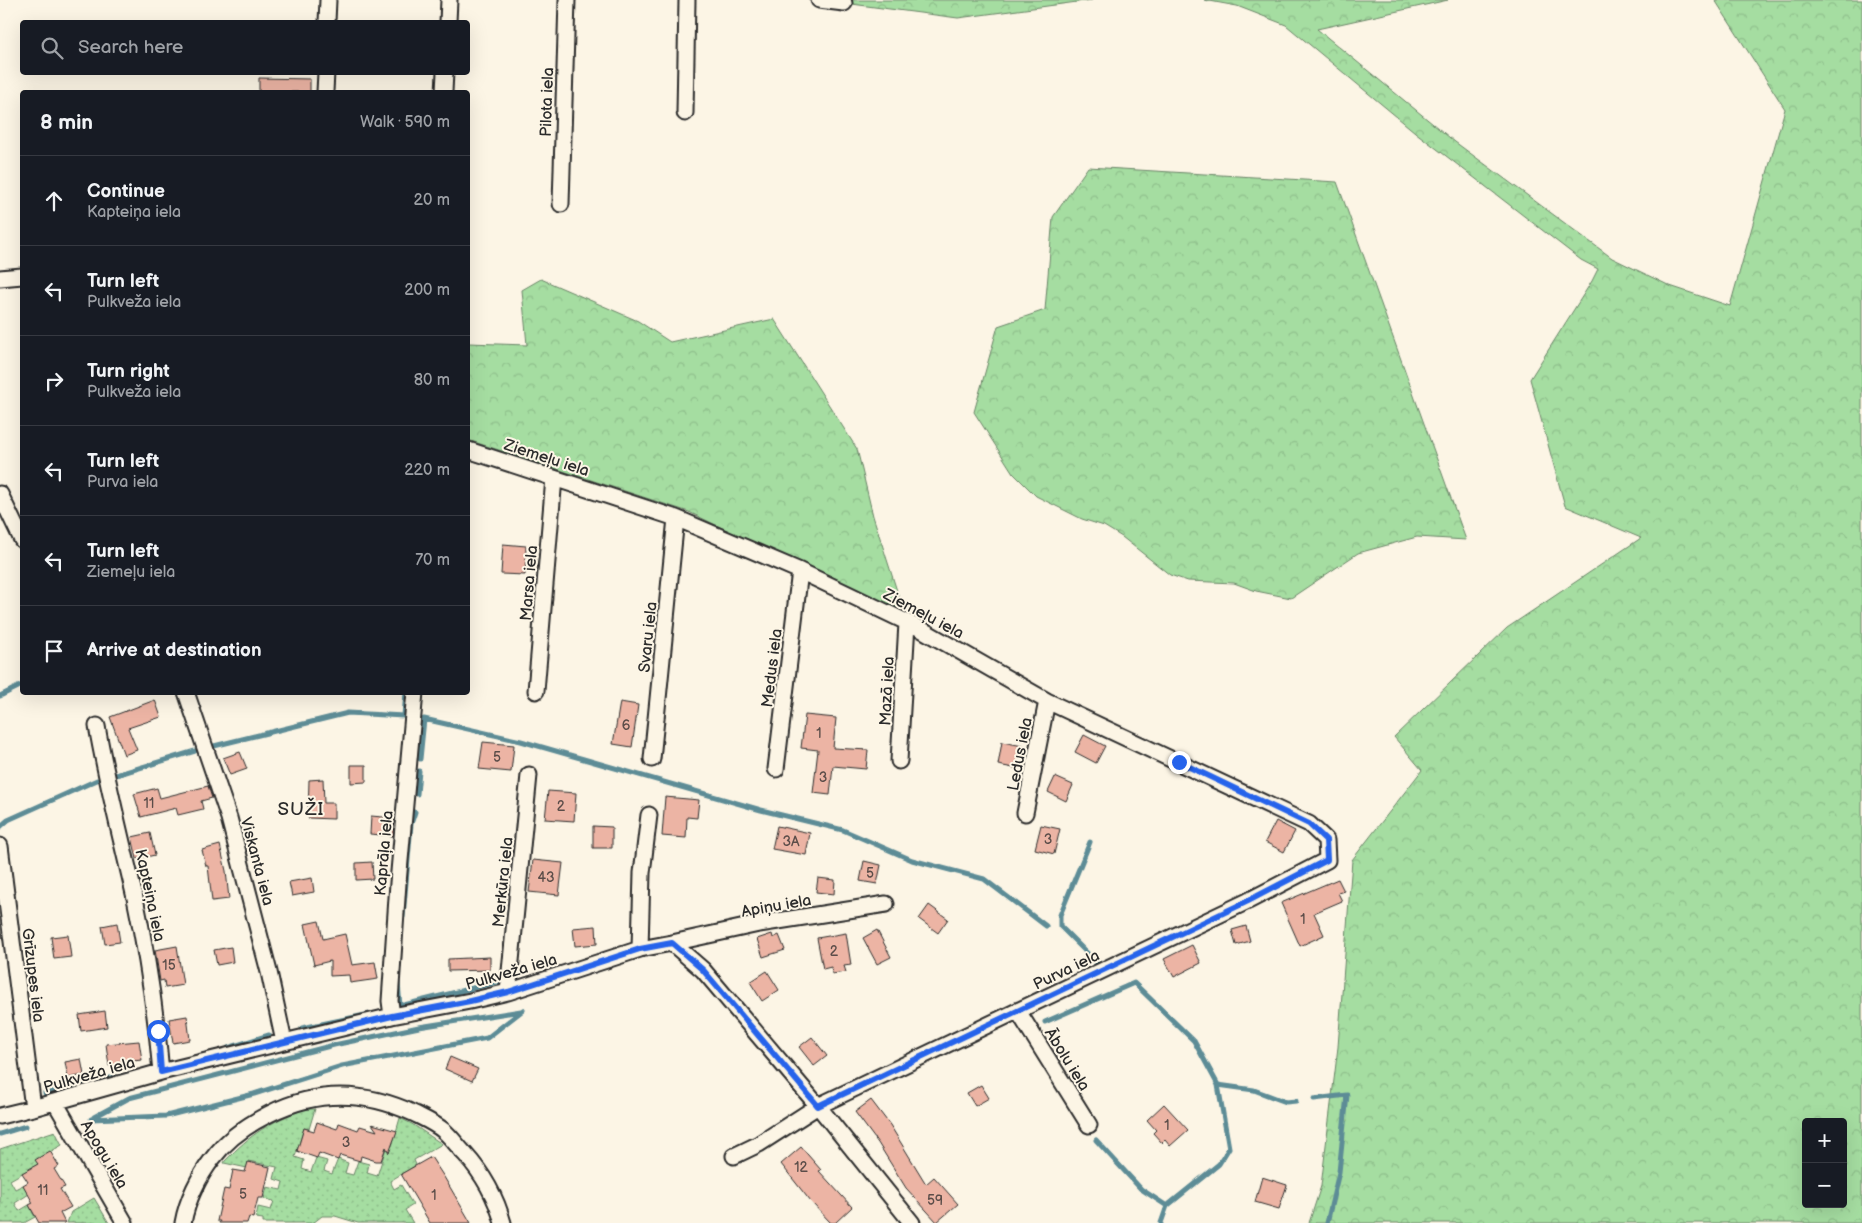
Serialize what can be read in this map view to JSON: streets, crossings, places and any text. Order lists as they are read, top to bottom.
{
  "streets": {
    "street": [
      "Pilota iela",
      "Ziemeļu iela",
      "Marsa iela",
      "Svaru iela",
      "Medus iela",
      "Mazā iela",
      "Ledus iela",
      "Kaprāļa iela",
      "Viskanta iela",
      "Merkūra iela",
      "Kapteiņa iela",
      "Apiņu iela",
      "Purva iela",
      "Pulkveža iela",
      "Grīzupes iela",
      "Ābolu iela",
      "Apogu iela"
    ]
  },
  "crossings": [
    ["Ziemeļu iela", "Marsa iela"],
    ["Ziemeļu iela", "Svaru iela"],
    ["Ziemeļu iela", "Medus iela"],
    ["Ziemeļu iela", "Mazā iela"],
    ["Ziemeļu iela", "Ledus iela"],
    ["Ziemeļu iela", "Purva iela"],
    ["Kaprāļa iela", "Pulkveža iela"],
    ["Viskanta iela", "Pulkveža iela"],
    ["Merkūra iela", "Pulkveža iela"],
    ["Kapteiņa iela", "Pulkveža iela"],
    ["Apiņu iela", "Pulkveža iela"],
    ["Purva iela", "Ābolu iela"],
    ["Pulkveža iela", "Grīzupes iela"],
    ["Pulkveža iela", "Apogu iela"]
  ],
  "districts": ["SUŽI"],
  "house_numbers": [
    "6",
    "1",
    "5",
    "3",
    "11",
    "2",
    "3",
    "3A",
    "5",
    "43",
    "1",
    "2",
    "15",
    "1",
    "3",
    "12",
    "11",
    "5",
    "1",
    "59"
  ],
  "page": {
    "search": "Search here",
    "heading": ["8 min", "Walk · 590 m"],
    "list": [
      ["Continue", "Kapteiņa iela", "20 m"],
      ["Turn left", "Pulkveža iela", "200 m"],
      ["Turn right", "Pulkveža iela", "80 m"],
      ["Turn left", "Purva iela", "220 m"],
      ["Turn left", "Ziemeļu iela", "70 m"],
      "Arrive at destination"
    ],
    "map_buttons": ["+", "−"]
  }
}
